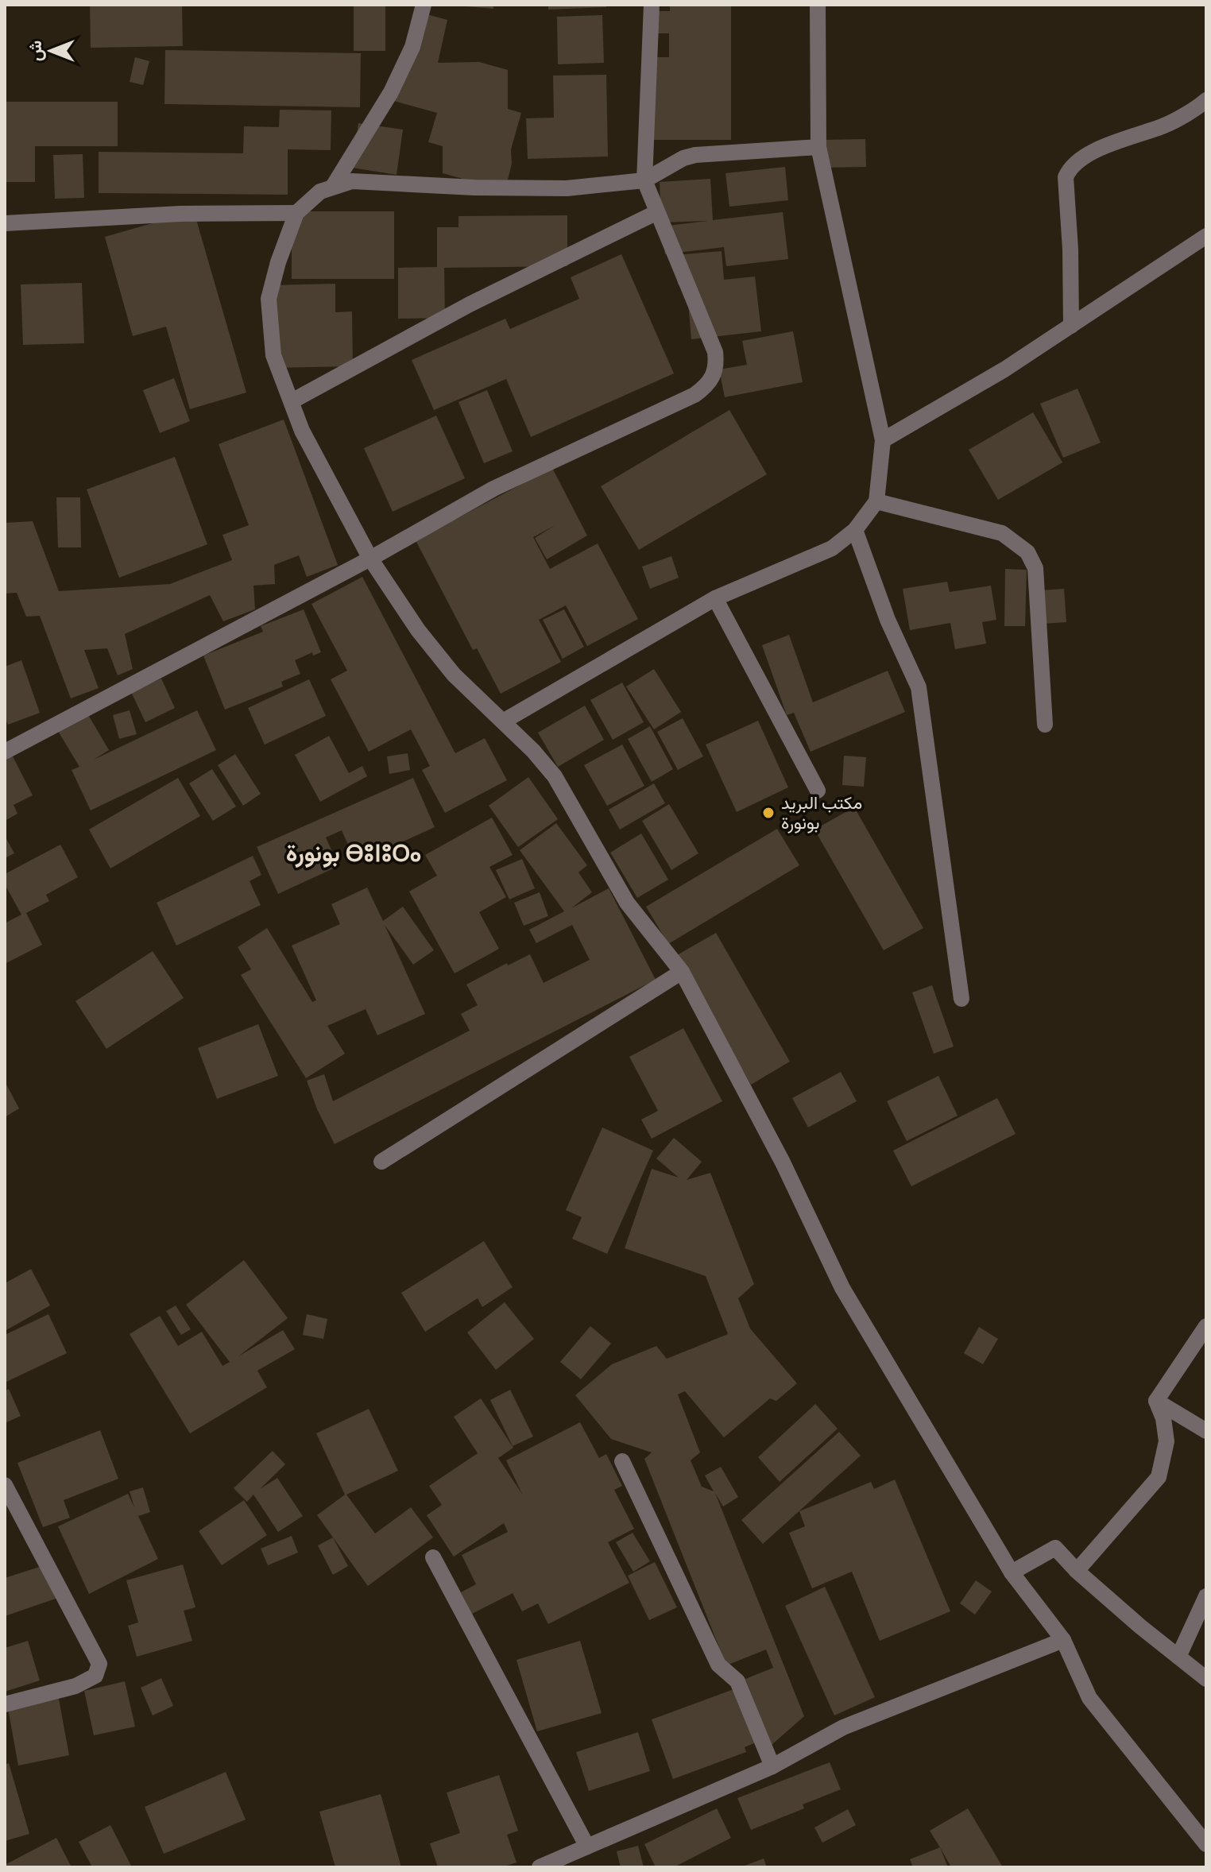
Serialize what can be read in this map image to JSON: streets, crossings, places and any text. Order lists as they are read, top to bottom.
{
  "districts": ["بونورة ⴱⵓⵏⵓⵔⴰ"],
  "places": ["مكتب البريد بونورة"],
  "north": "left"
}
